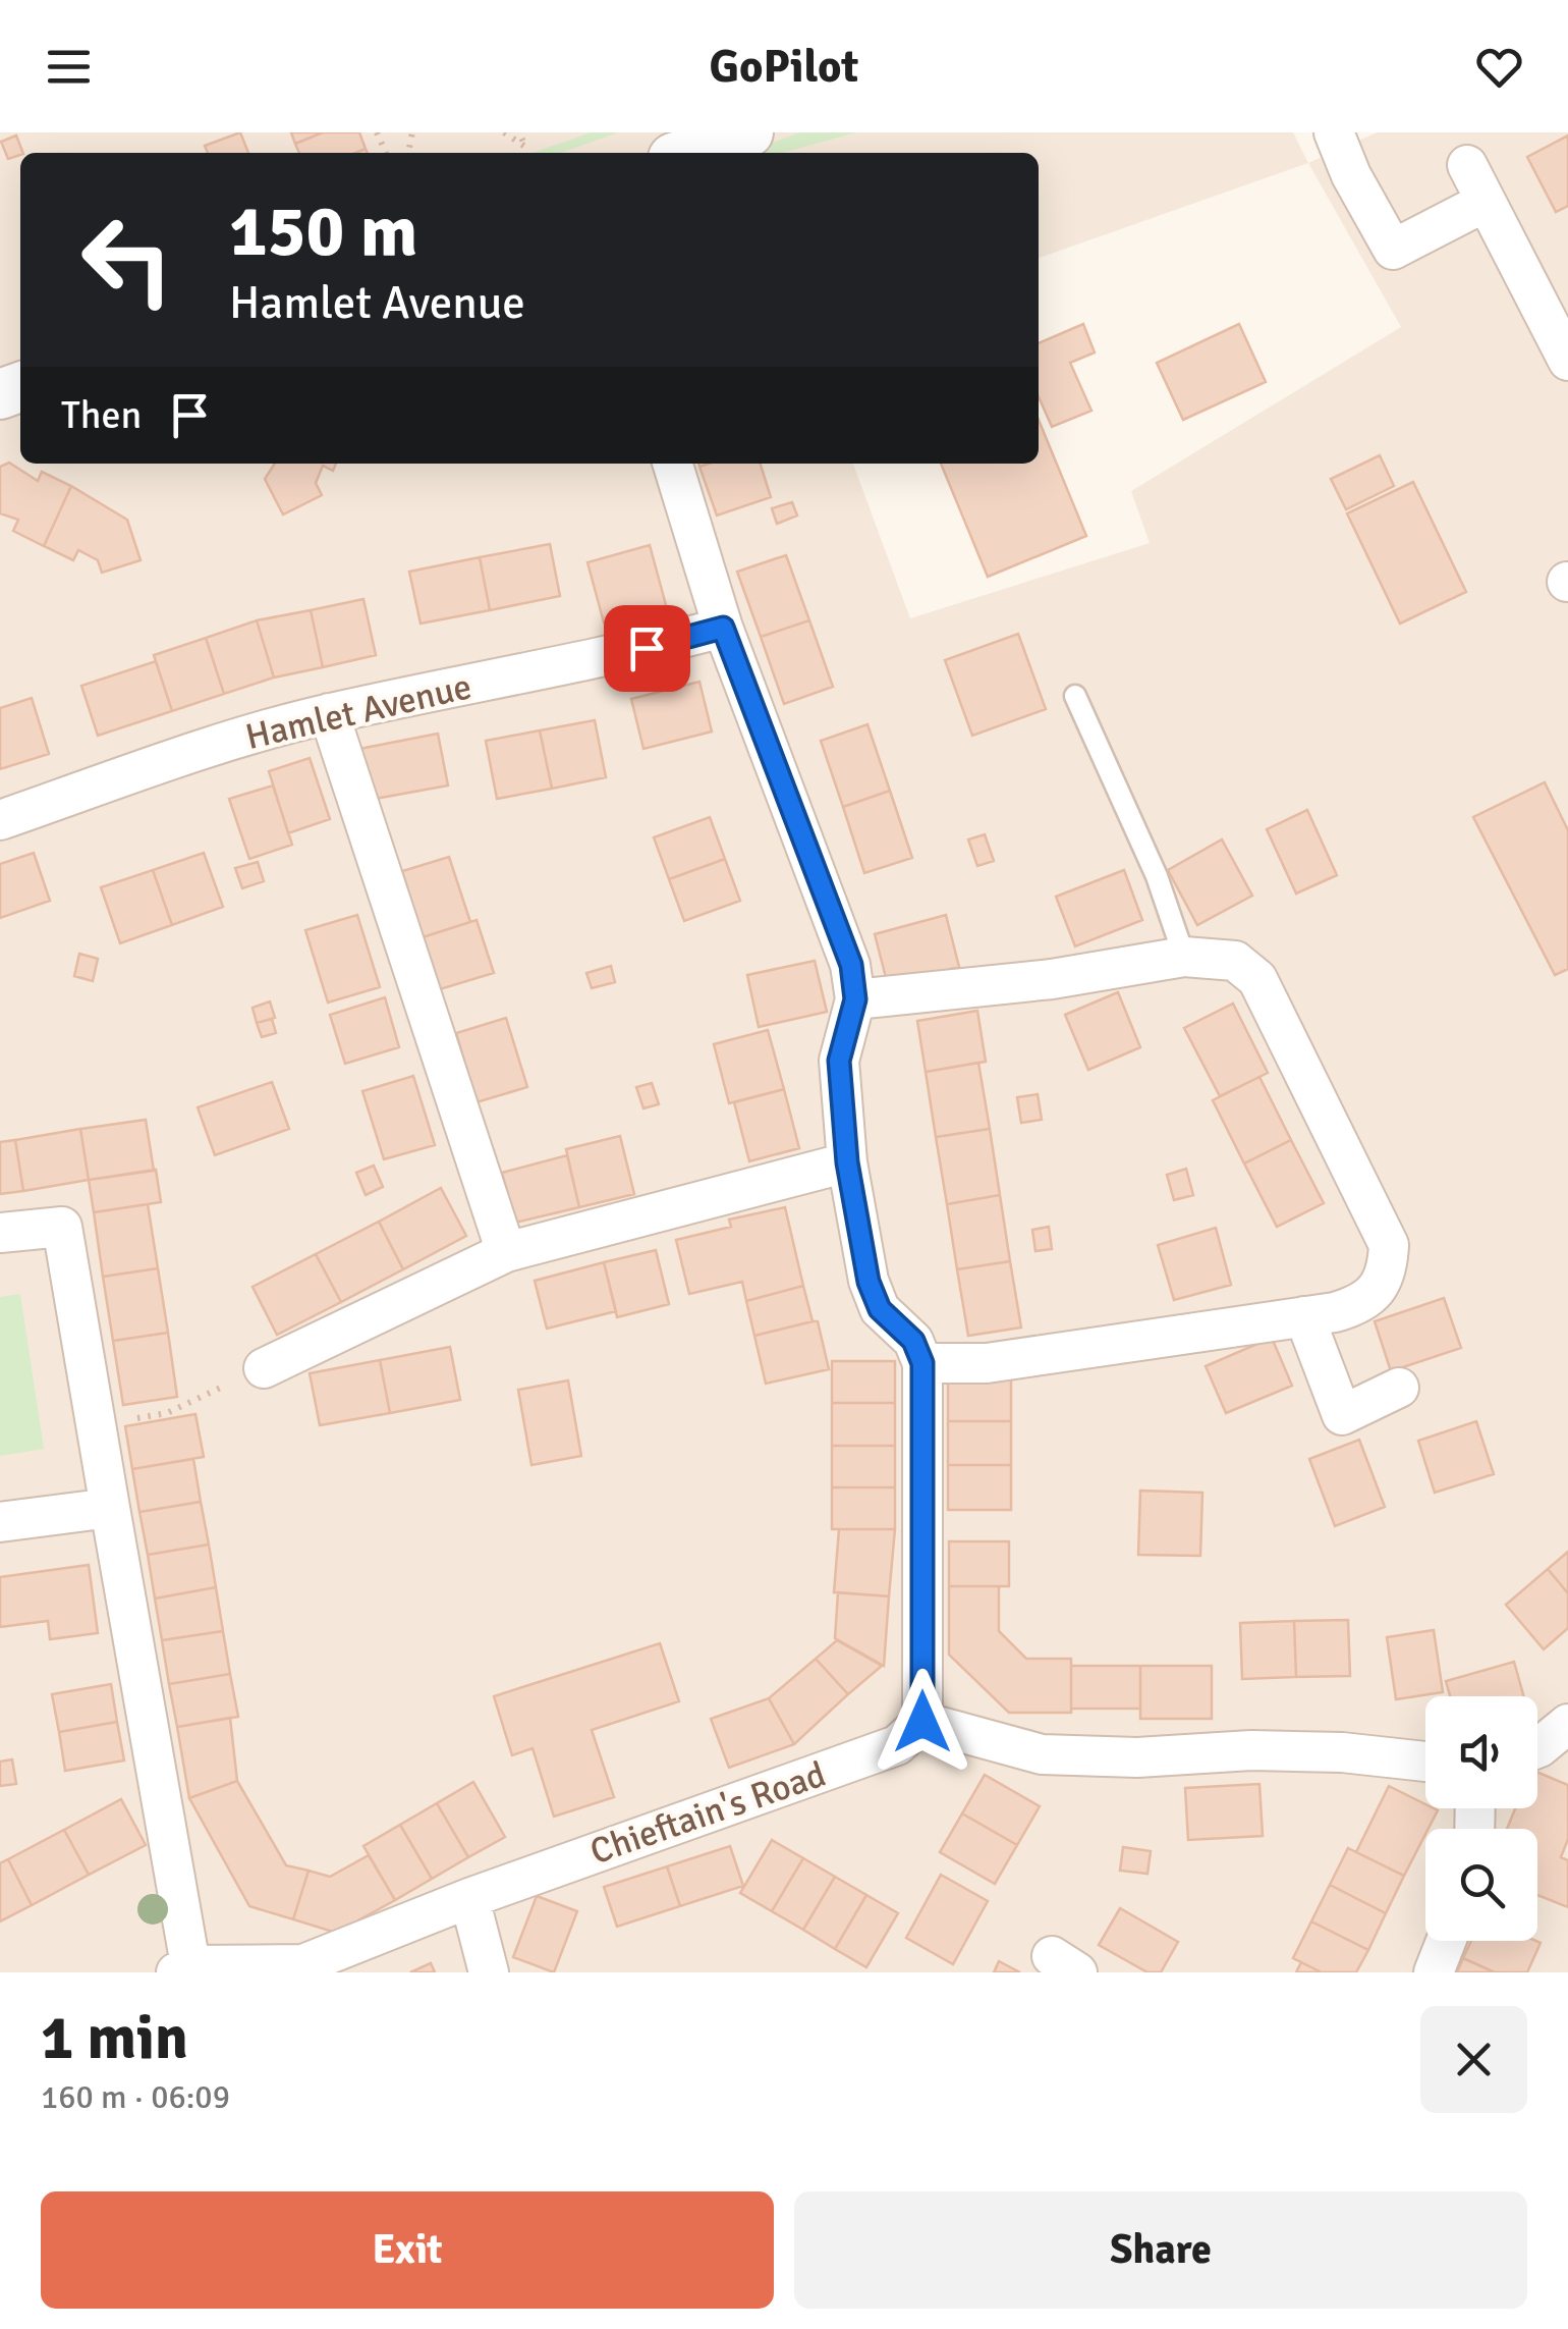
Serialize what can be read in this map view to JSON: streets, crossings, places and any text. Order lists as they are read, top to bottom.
{
  "streets": {
    "street": ["Hamlet Avenue", "Chieftain's Road"]
  },
  "page": {
    "header": "GoPilot",
    "turn": ["150 m", "Hamlet Avenue"],
    "then": "Then",
    "heading": ["1 min", "160 m · 06:09"],
    "buttons": ["Exit", "Share"]
  }
}
